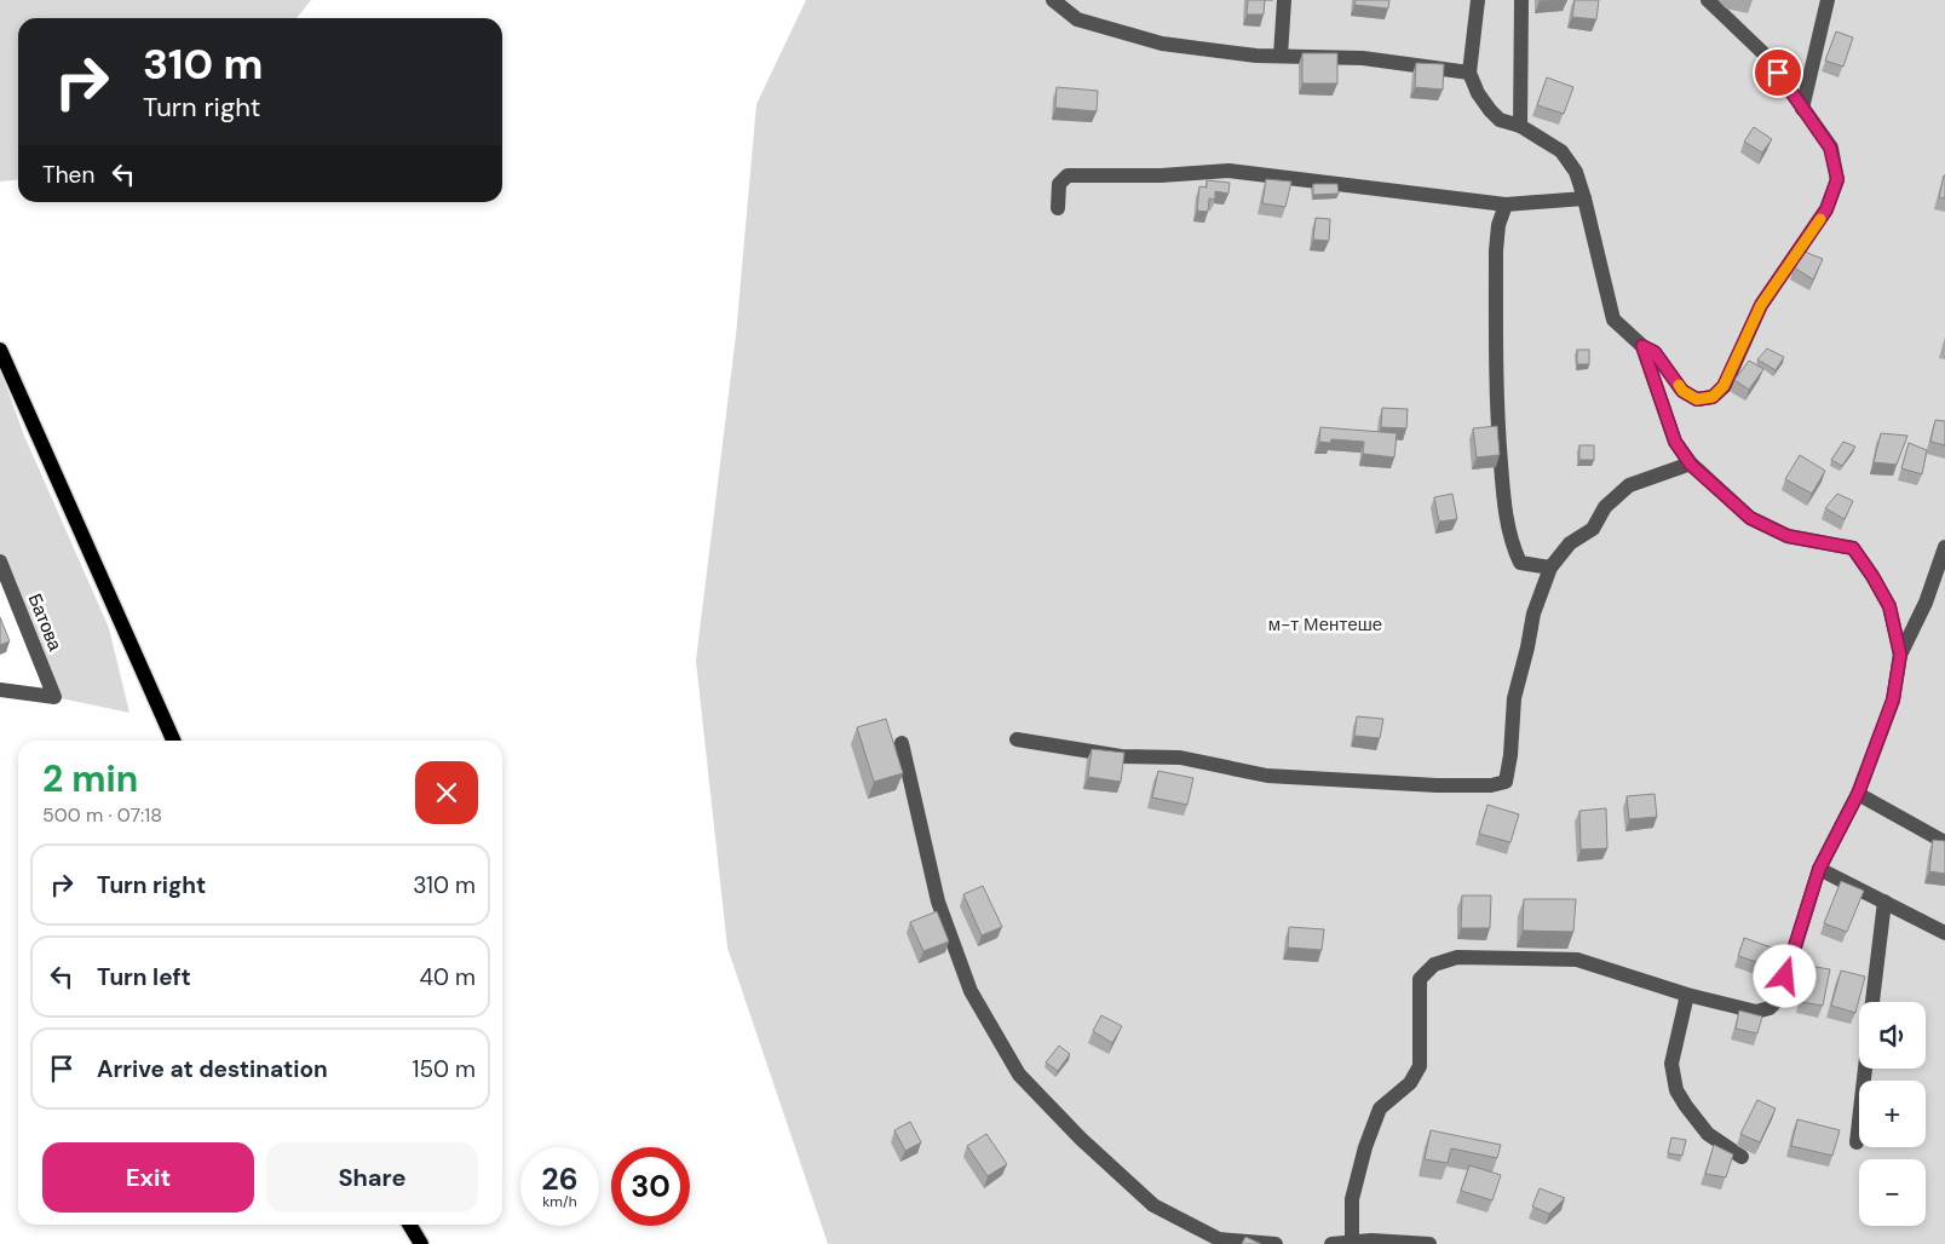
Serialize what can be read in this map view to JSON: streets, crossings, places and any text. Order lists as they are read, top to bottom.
{
  "streets": {
    "street": ["Батова"]
  },
  "parks": ["м-т Ментeше"],
  "page": {
    "turn": ["310 m", "Turn right"],
    "then": "Then",
    "heading": ["2 min", "500 m · 07:18"],
    "list": [
      {
        "name": "Turn right",
        "value": "310 m"
      },
      {
        "name": "Turn left",
        "value": "40 m"
      },
      {
        "name": "Arrive at destination",
        "value": "150 m"
      }
    ],
    "map_buttons": ["+", "−"],
    "buttons": ["Exit", "Share"],
    "speed": "26 km/h",
    "limit": "30"
  }
}
